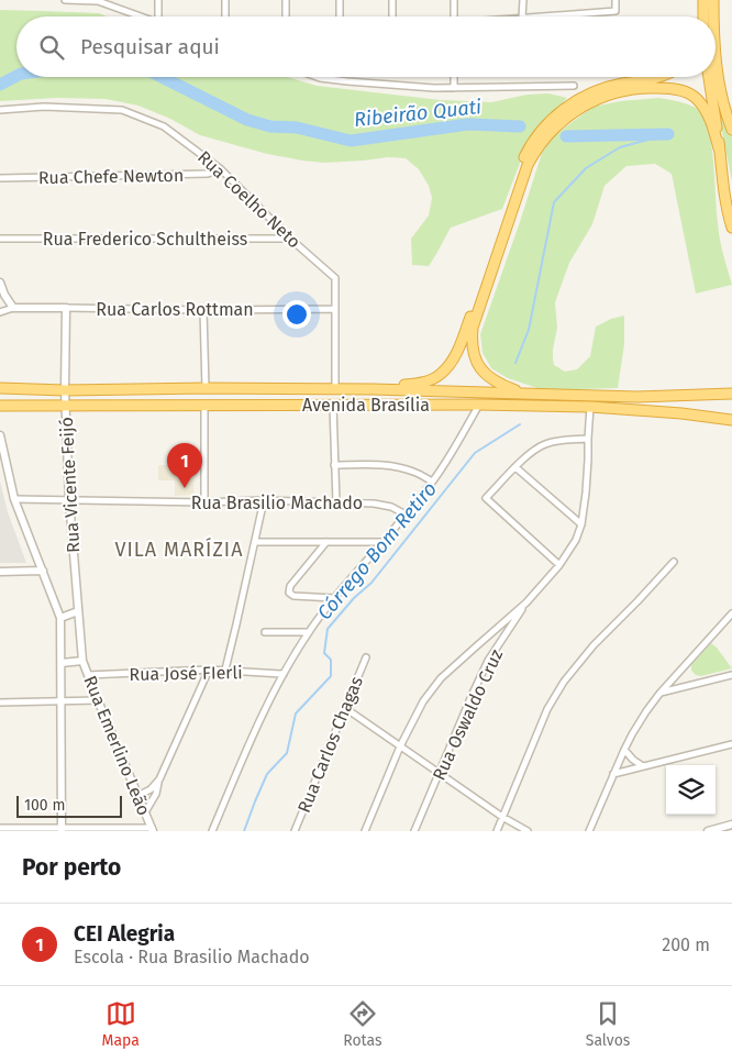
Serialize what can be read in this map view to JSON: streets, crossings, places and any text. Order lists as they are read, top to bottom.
{
  "streets": {
    "highway": ["Avenida Brasília"],
    "street": [
      "Rua Chefe Newton",
      "Rua Coelho Neto",
      "Rua Frederico Schultheiss",
      "Rua Carlos Rottman",
      "Rua Vicente Feijó",
      "Rua Brasilio Machado",
      "Rua José FIerli",
      "Rua Oswaldo Cruz",
      "Rua Carlos Chagas",
      "Rua Emerlino Leão"
    ]
  },
  "crossings": [
    ["Rua Chefe Newton", "Rua Coelho Neto"],
    ["Rua Coelho Neto", "Rua Frederico Schultheiss"],
    ["Rua Coelho Neto", "Rua Carlos Rottman"],
    ["Rua Coelho Neto", "Avenida Brasília"],
    ["Rua Carlos Rottman", "Rua Vicente Feijó"],
    ["Avenida Brasília", "Rua Vicente Feijó"],
    ["Rua Vicente Feijó", "Rua Brasilio Machado"],
    ["Rua Vicente Feijó", "Rua Emerlino Leão"],
    ["Rua José FIerli", "Rua Emerlino Leão"]
  ],
  "districts": ["VILA MARÍZIA"],
  "water": ["Ribeirão Quati", "Córrego Bom Retiro"],
  "scale_bar": "100 m",
  "page": {
    "search": "Pesquisar aqui",
    "pins": "1",
    "scale": "100 m",
    "heading": "Por perto",
    "list": [
      {
        "mark": "1",
        "name": "CEI Alegria",
        "note": "Escola · Rua Brasilio Machado",
        "value": "200 m"
      }
    ],
    "nav": ["Mapa", "Rotas", "Salvos"]
  }
}
